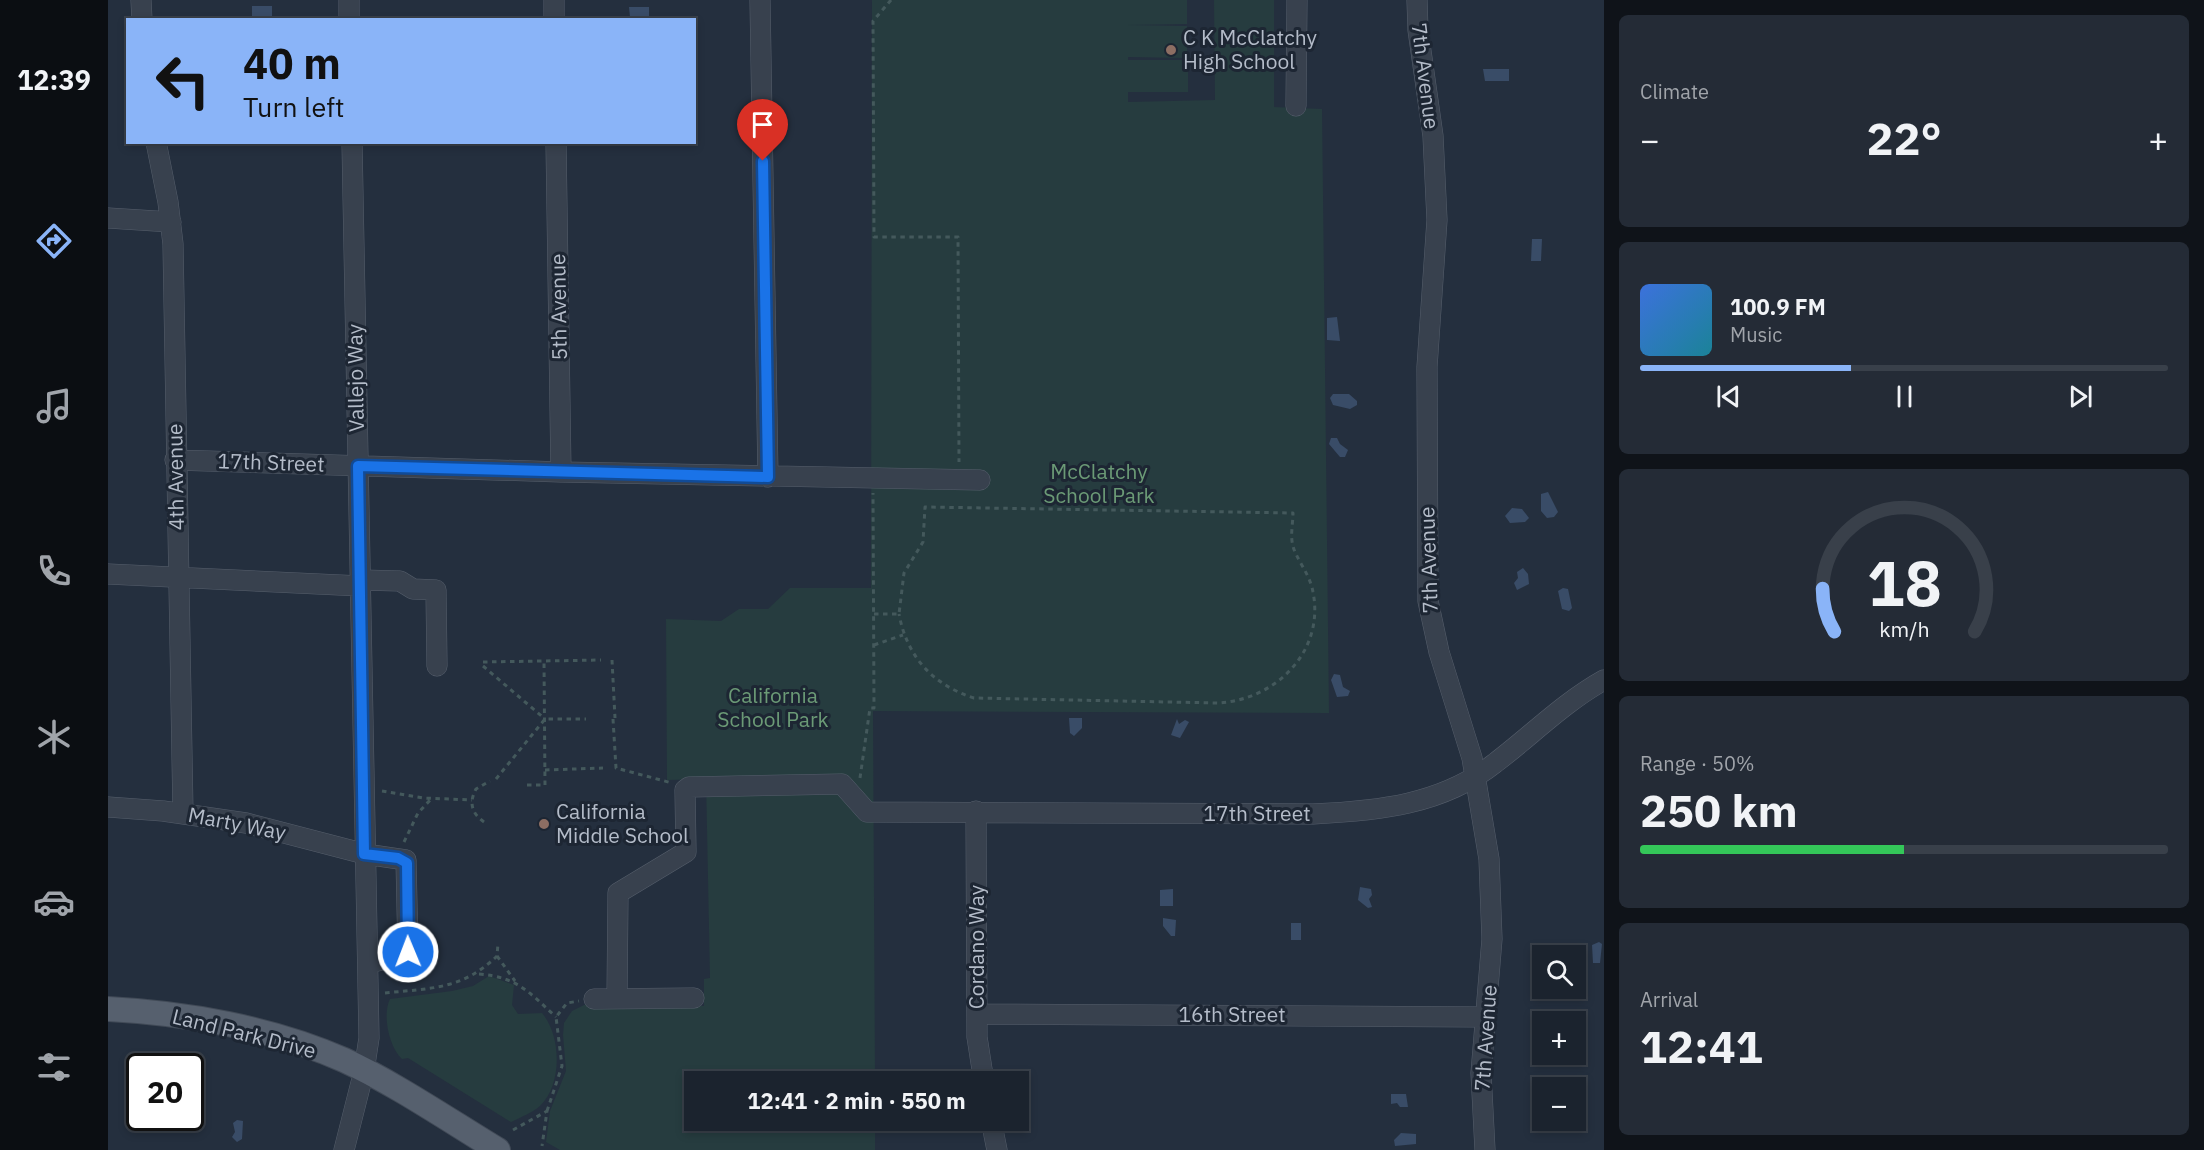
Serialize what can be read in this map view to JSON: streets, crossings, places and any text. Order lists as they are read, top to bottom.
{
  "streets": {
    "main road": ["Land Park Drive"],
    "street": [
      "7th Avenue",
      "5th Avenue",
      "Vallejo Way",
      "17th Street",
      "4th Avenue",
      "Marty Way",
      "Cordano Way",
      "16th Street"
    ]
  },
  "crossings": [
    ["7th Avenue", "17th Street"],
    ["7th Avenue", "16th Street"],
    ["5th Avenue", "17th Street"],
    ["Vallejo Way", "17th Street"],
    ["Vallejo Way", "Marty Way"],
    ["Vallejo Way", "Land Park Drive"],
    ["17th Street", "4th Avenue"],
    ["17th Street", "Cordano Way"],
    ["4th Avenue", "Marty Way"],
    ["Cordano Way", "16th Street"]
  ],
  "parks": ["McClatchy School Park", "California School Park"],
  "places": ["C K McClatchy High School", "California Middle School"],
  "page": {
    "tabs": "12:39",
    "tile": [
      "Climate",
      ["Range · 50%", "250 km"],
      ["Arrival", "12:41"]
    ],
    "turn": ["40 m", "Turn left"],
    "heat": ["−", "22°", "+"],
    "song": ["100.9 FM", "Music"],
    "map_buttons": ["+", "−"],
    "limit": "20",
    "trip": "12:41 · 2 min · 550 m",
    "gauge": ["18", "km/h"]
  }
}
